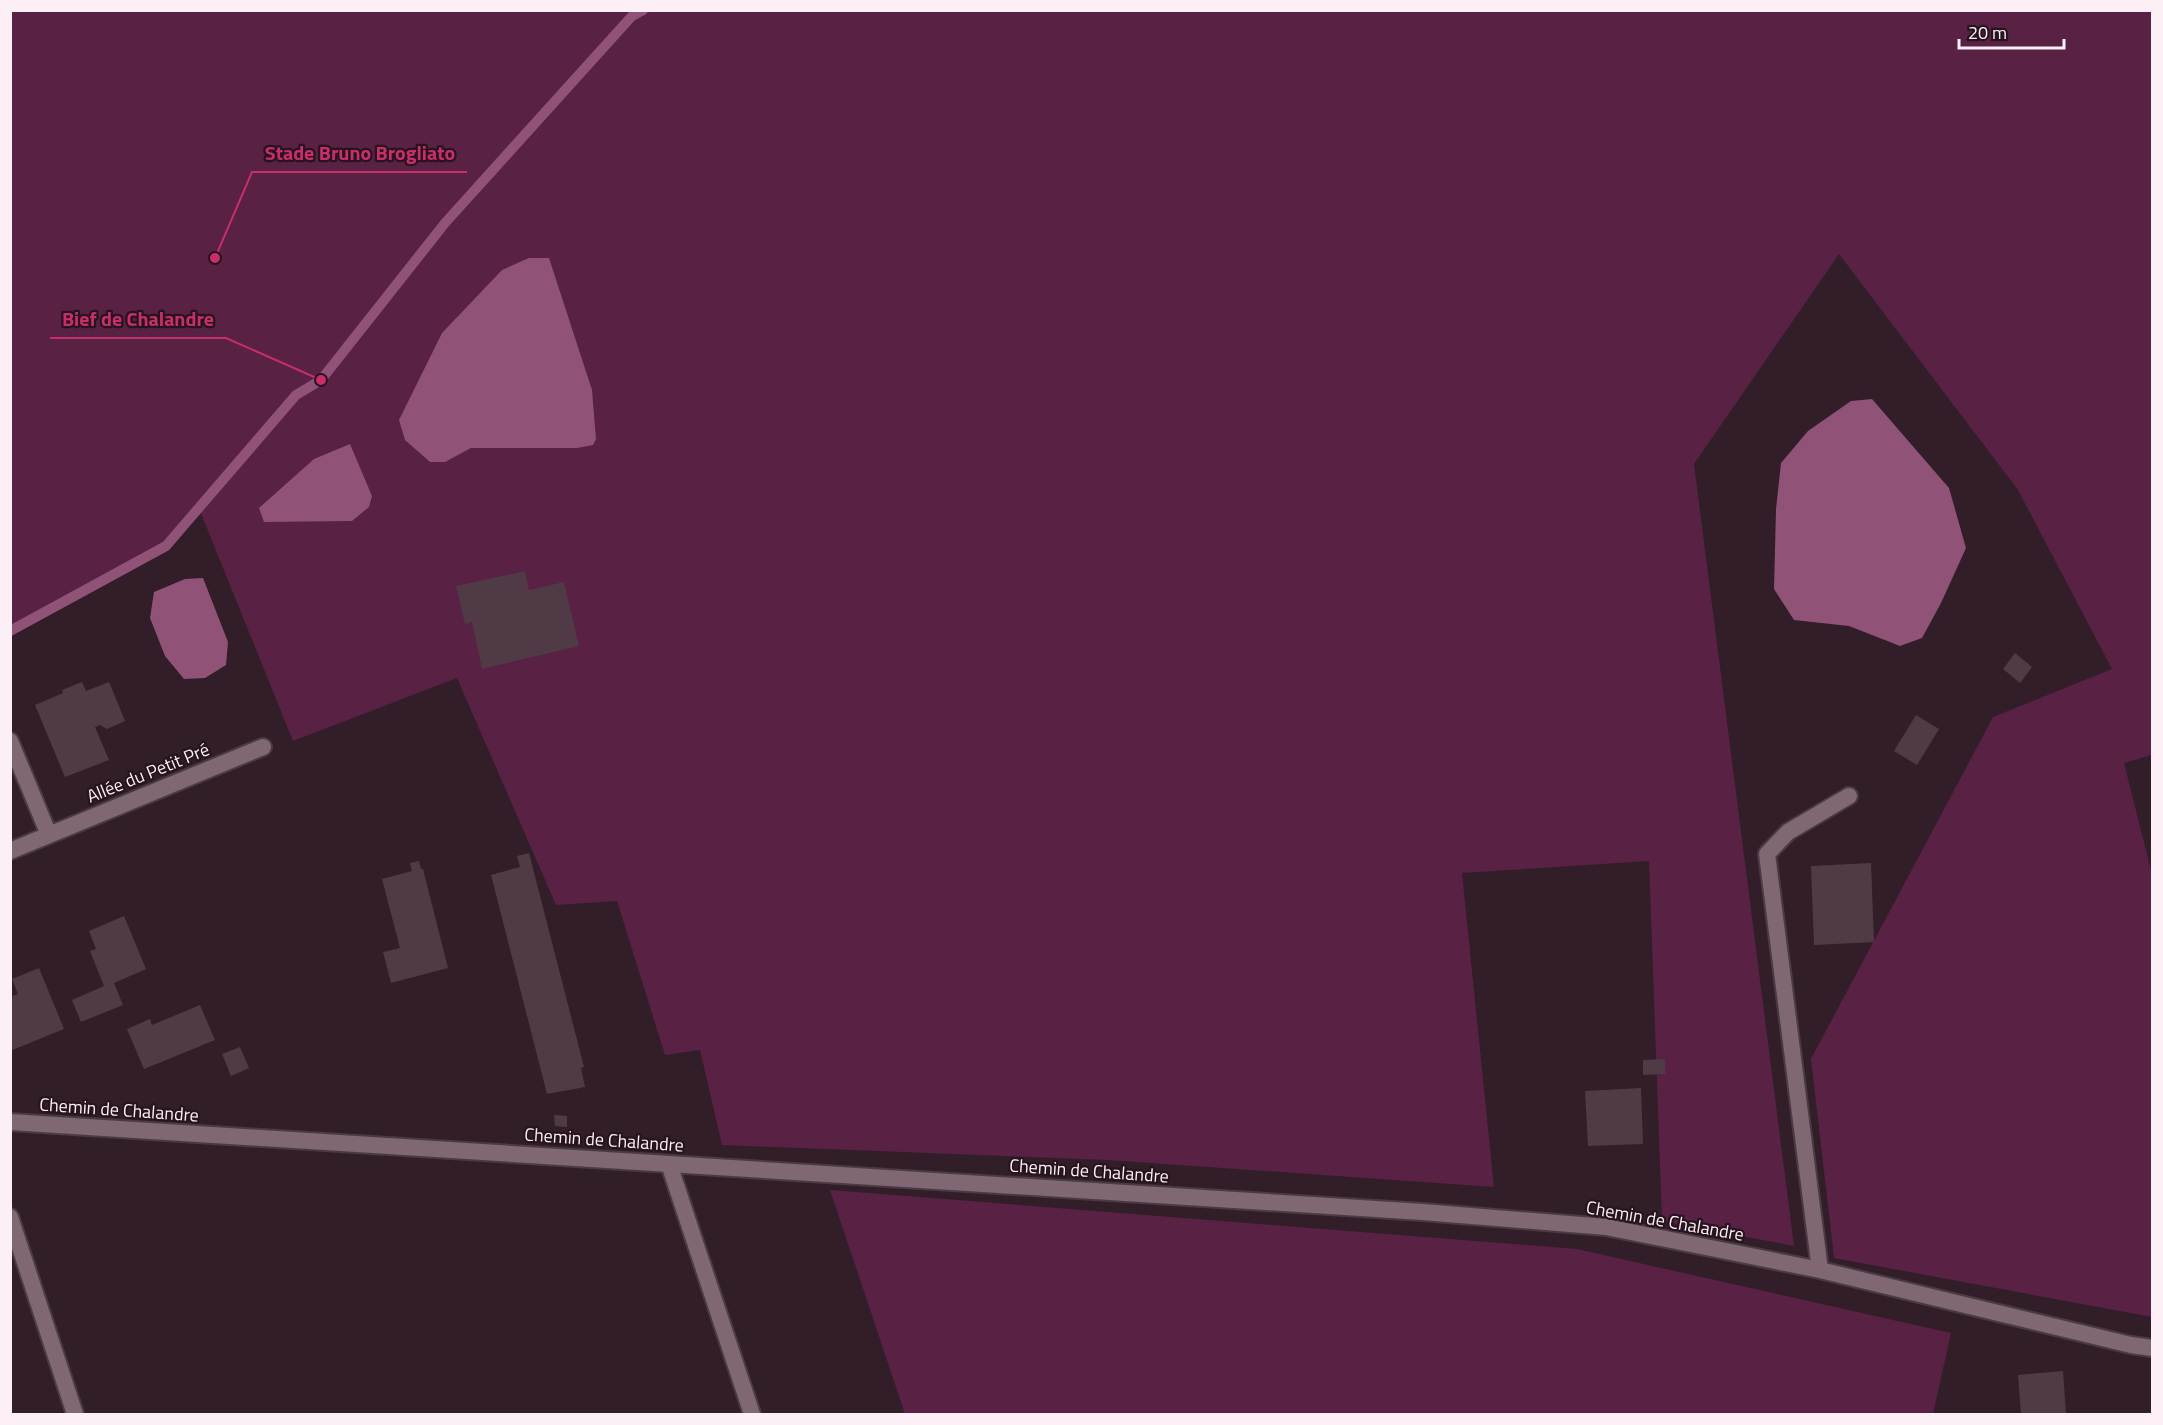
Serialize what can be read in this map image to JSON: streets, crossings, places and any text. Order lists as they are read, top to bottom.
{
  "streets": {
    "street": ["Allée du Petit Pré", "Chemin de Chalandre"]
  },
  "places": ["Stade Bruno Brogliato", "Bief de Chalandre"],
  "scale_bar": "20 m"
}
